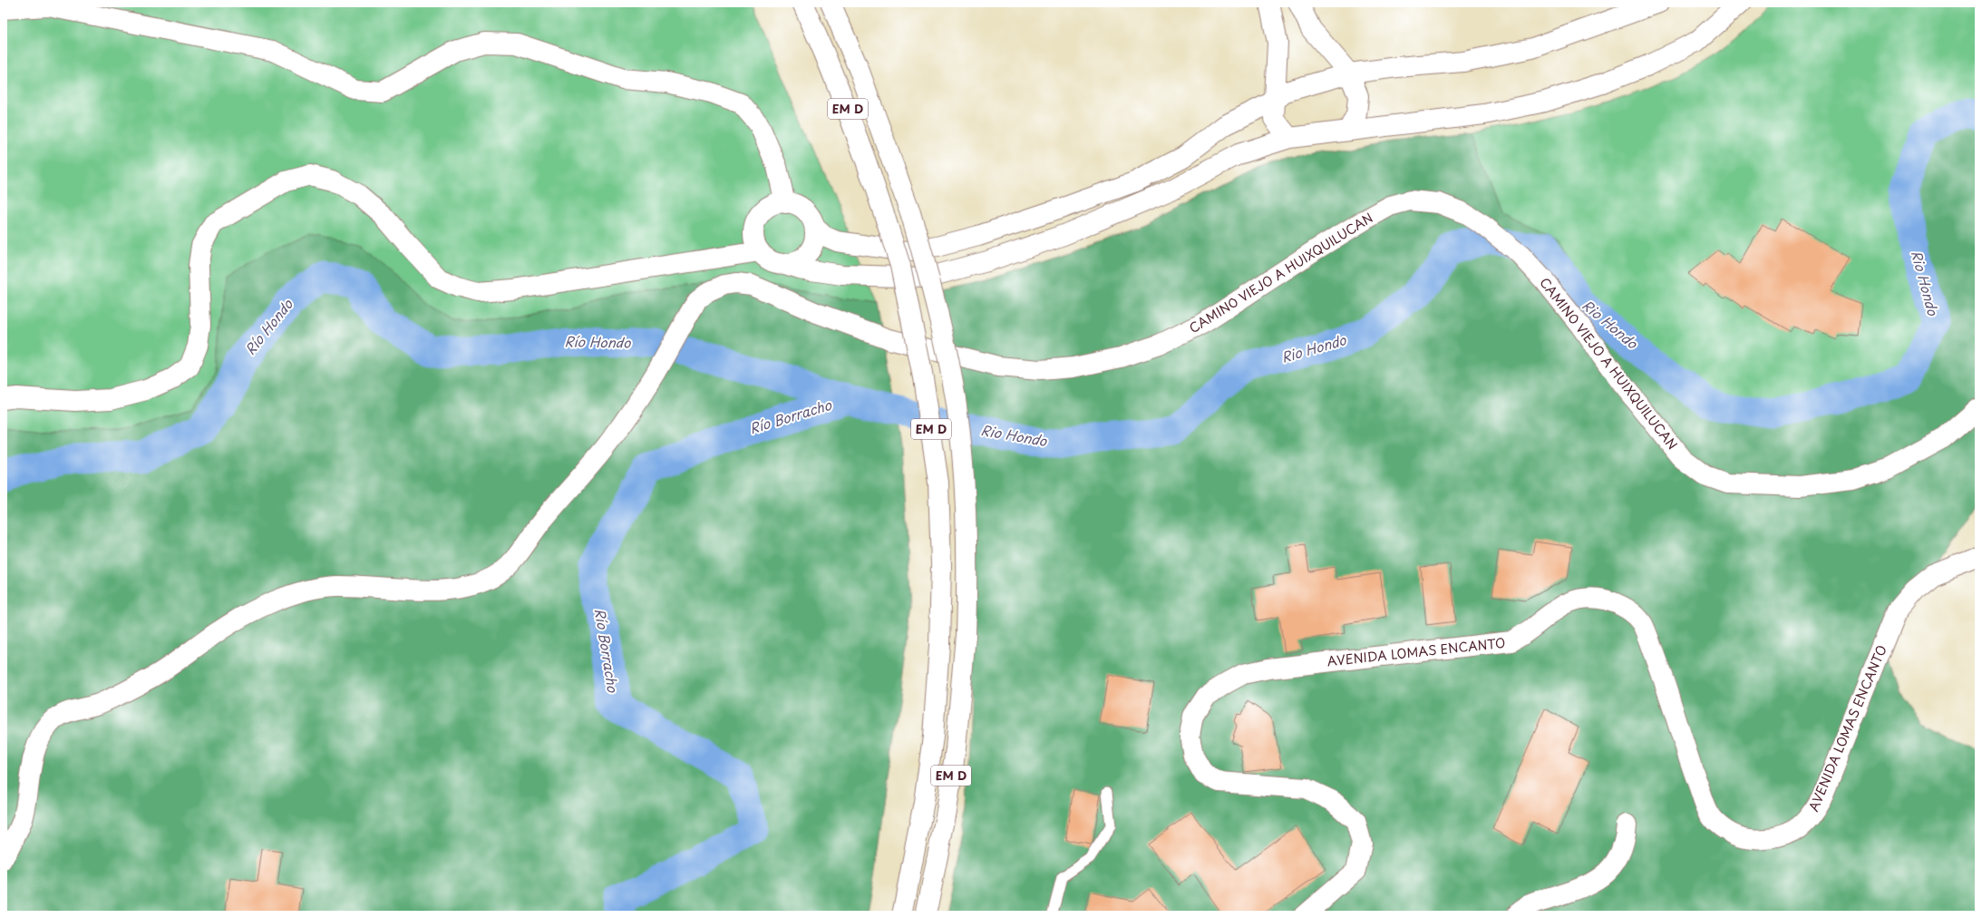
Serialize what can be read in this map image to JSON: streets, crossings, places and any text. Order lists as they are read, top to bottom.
{
  "streets": {
    "main road": ["EM D", "CAMINO VIEJO A HUIXQUILUCAN", "AVENIDA LOMAS ENCANTO"]
  },
  "water": ["Rio Hondo", "Río Hondo", "Río Borracho"]
}
